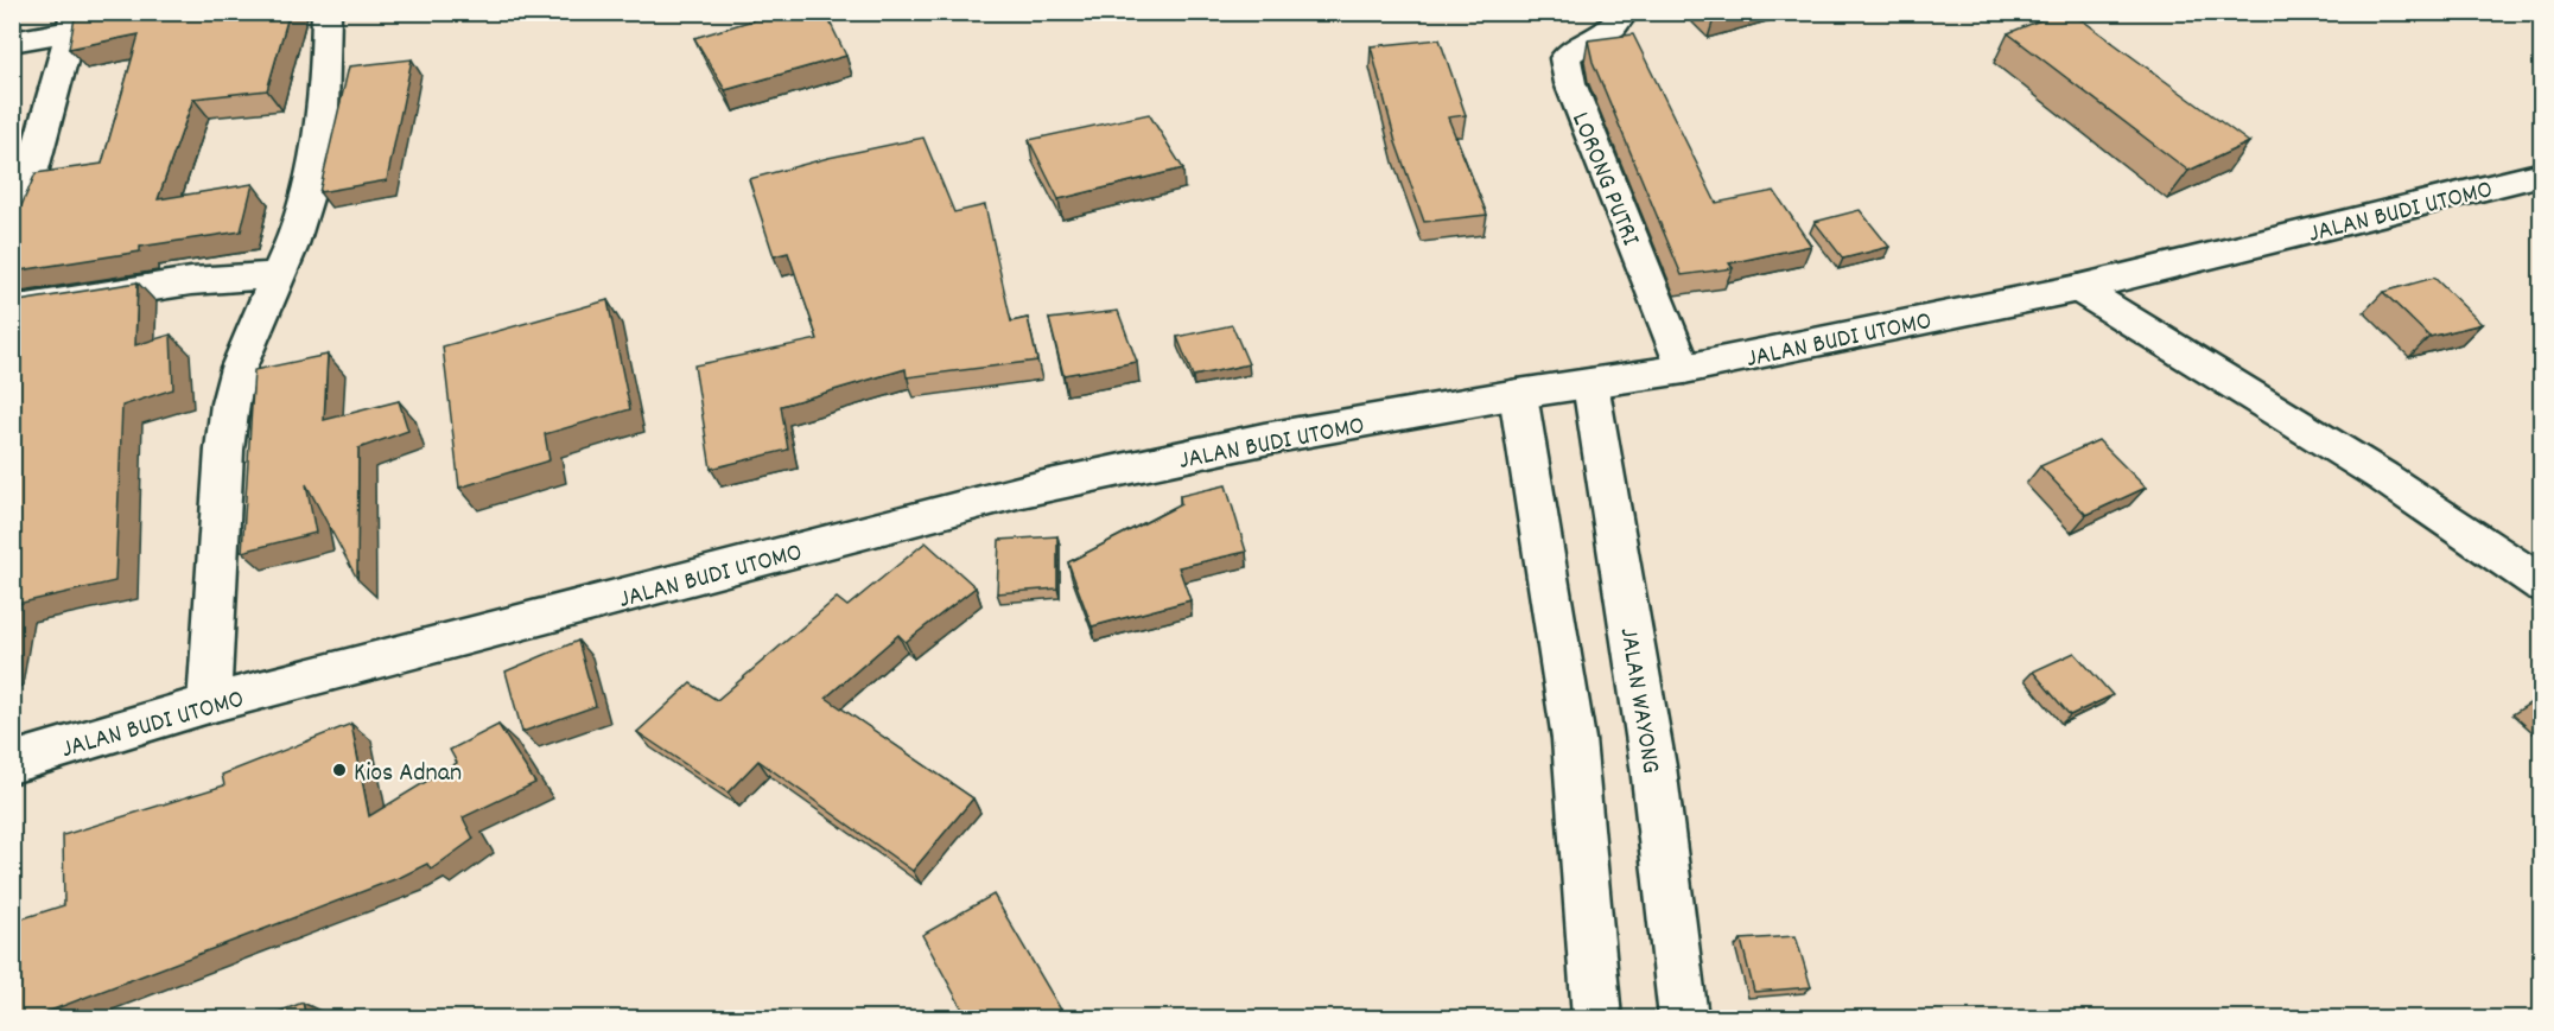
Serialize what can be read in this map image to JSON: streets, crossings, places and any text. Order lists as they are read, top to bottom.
{
  "streets": {
    "street": ["LORONG PUTRI", "JALAN BUDI UTOMO", "JALAN WAYONG"]
  },
  "crossings": [
    ["LORONG PUTRI", "JALAN BUDI UTOMO"],
    ["JALAN BUDI UTOMO", "JALAN WAYONG"]
  ],
  "places": ["Kios Adnan"]
}
